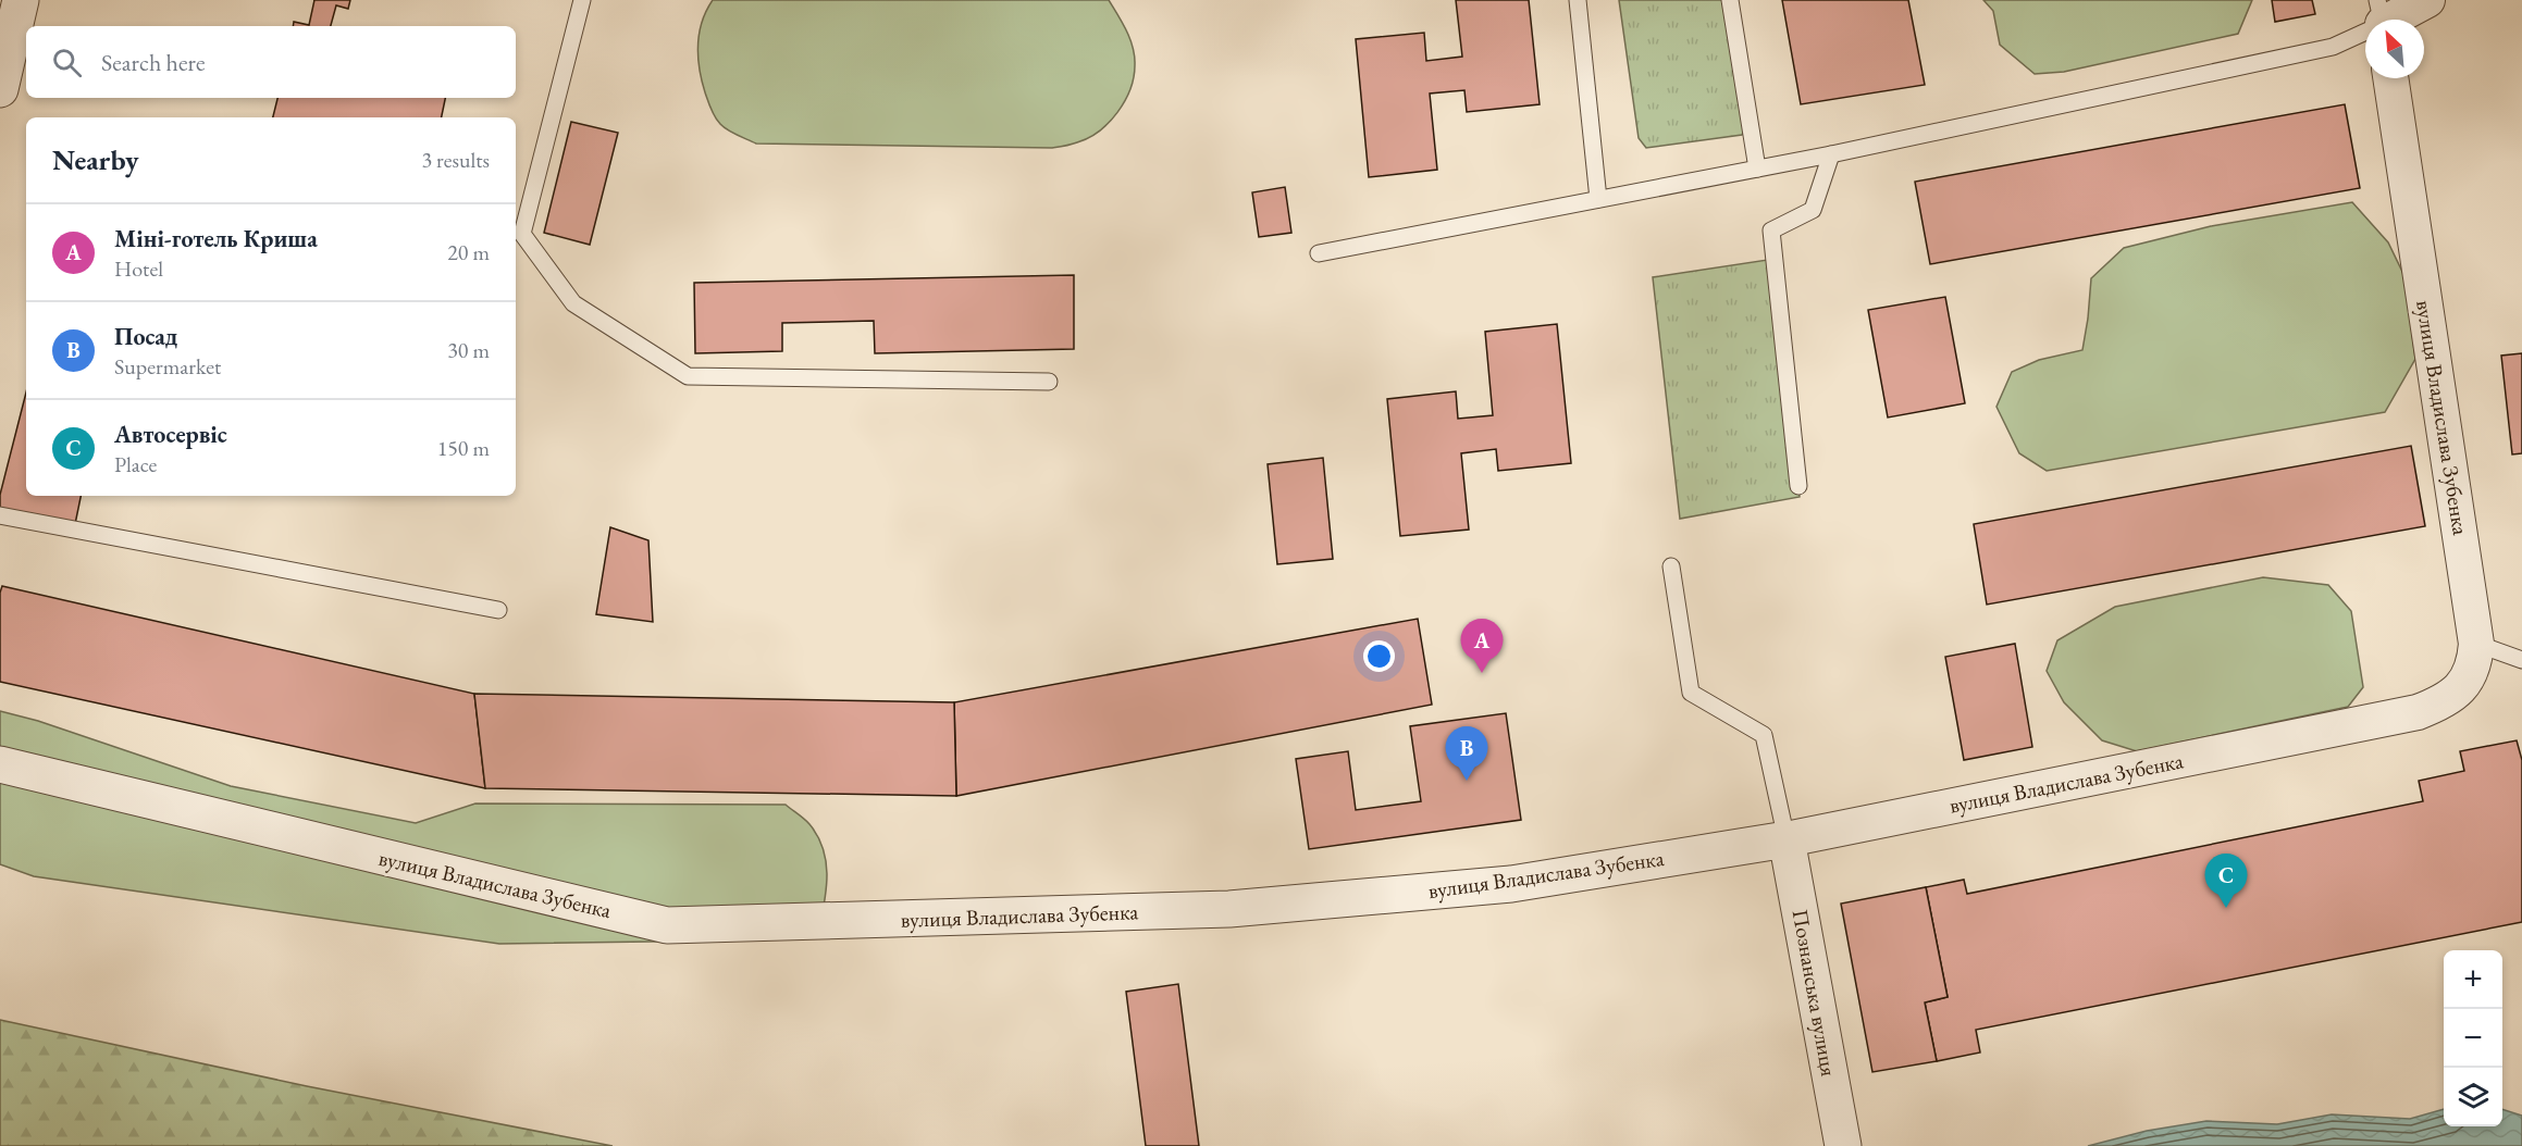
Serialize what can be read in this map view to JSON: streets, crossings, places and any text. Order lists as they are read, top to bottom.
{
  "streets": {
    "street": ["вулиця Владислава Зубенка", "Познанська вулиця"]
  },
  "crossings": [
    ["вулиця Владислава Зубенка", "Познанська вулиця"]
  ],
  "north": "top left",
  "page": {
    "search": "Search here",
    "heading": ["Nearby", "3 results"],
    "list": [
      {
        "mark": "A",
        "name": "Міні-готель Криша",
        "note": "Hotel",
        "value": "20 m"
      },
      {
        "mark": "B",
        "name": "Посад",
        "note": "Supermarket",
        "value": "30 m"
      },
      {
        "mark": "C",
        "name": "Автосервіс",
        "note": "Place",
        "value": "150 m"
      }
    ],
    "pins": ["A", "B", "C"],
    "map_buttons": ["+", "−"]
  }
}
